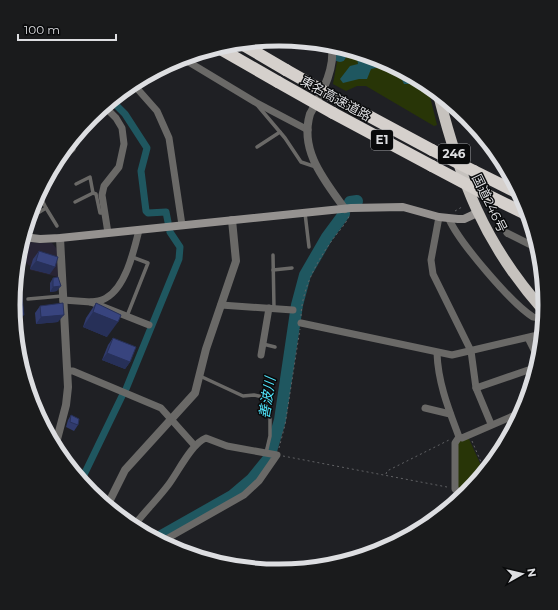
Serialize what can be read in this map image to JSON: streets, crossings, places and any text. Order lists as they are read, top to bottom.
{
  "streets": {
    "highway": [
      "東名高速道路",
      "E1",
      "246",
      "国道246号"
    ]
  },
  "water": ["善波川"],
  "scale_bar": "100 m",
  "north": "right"
}
